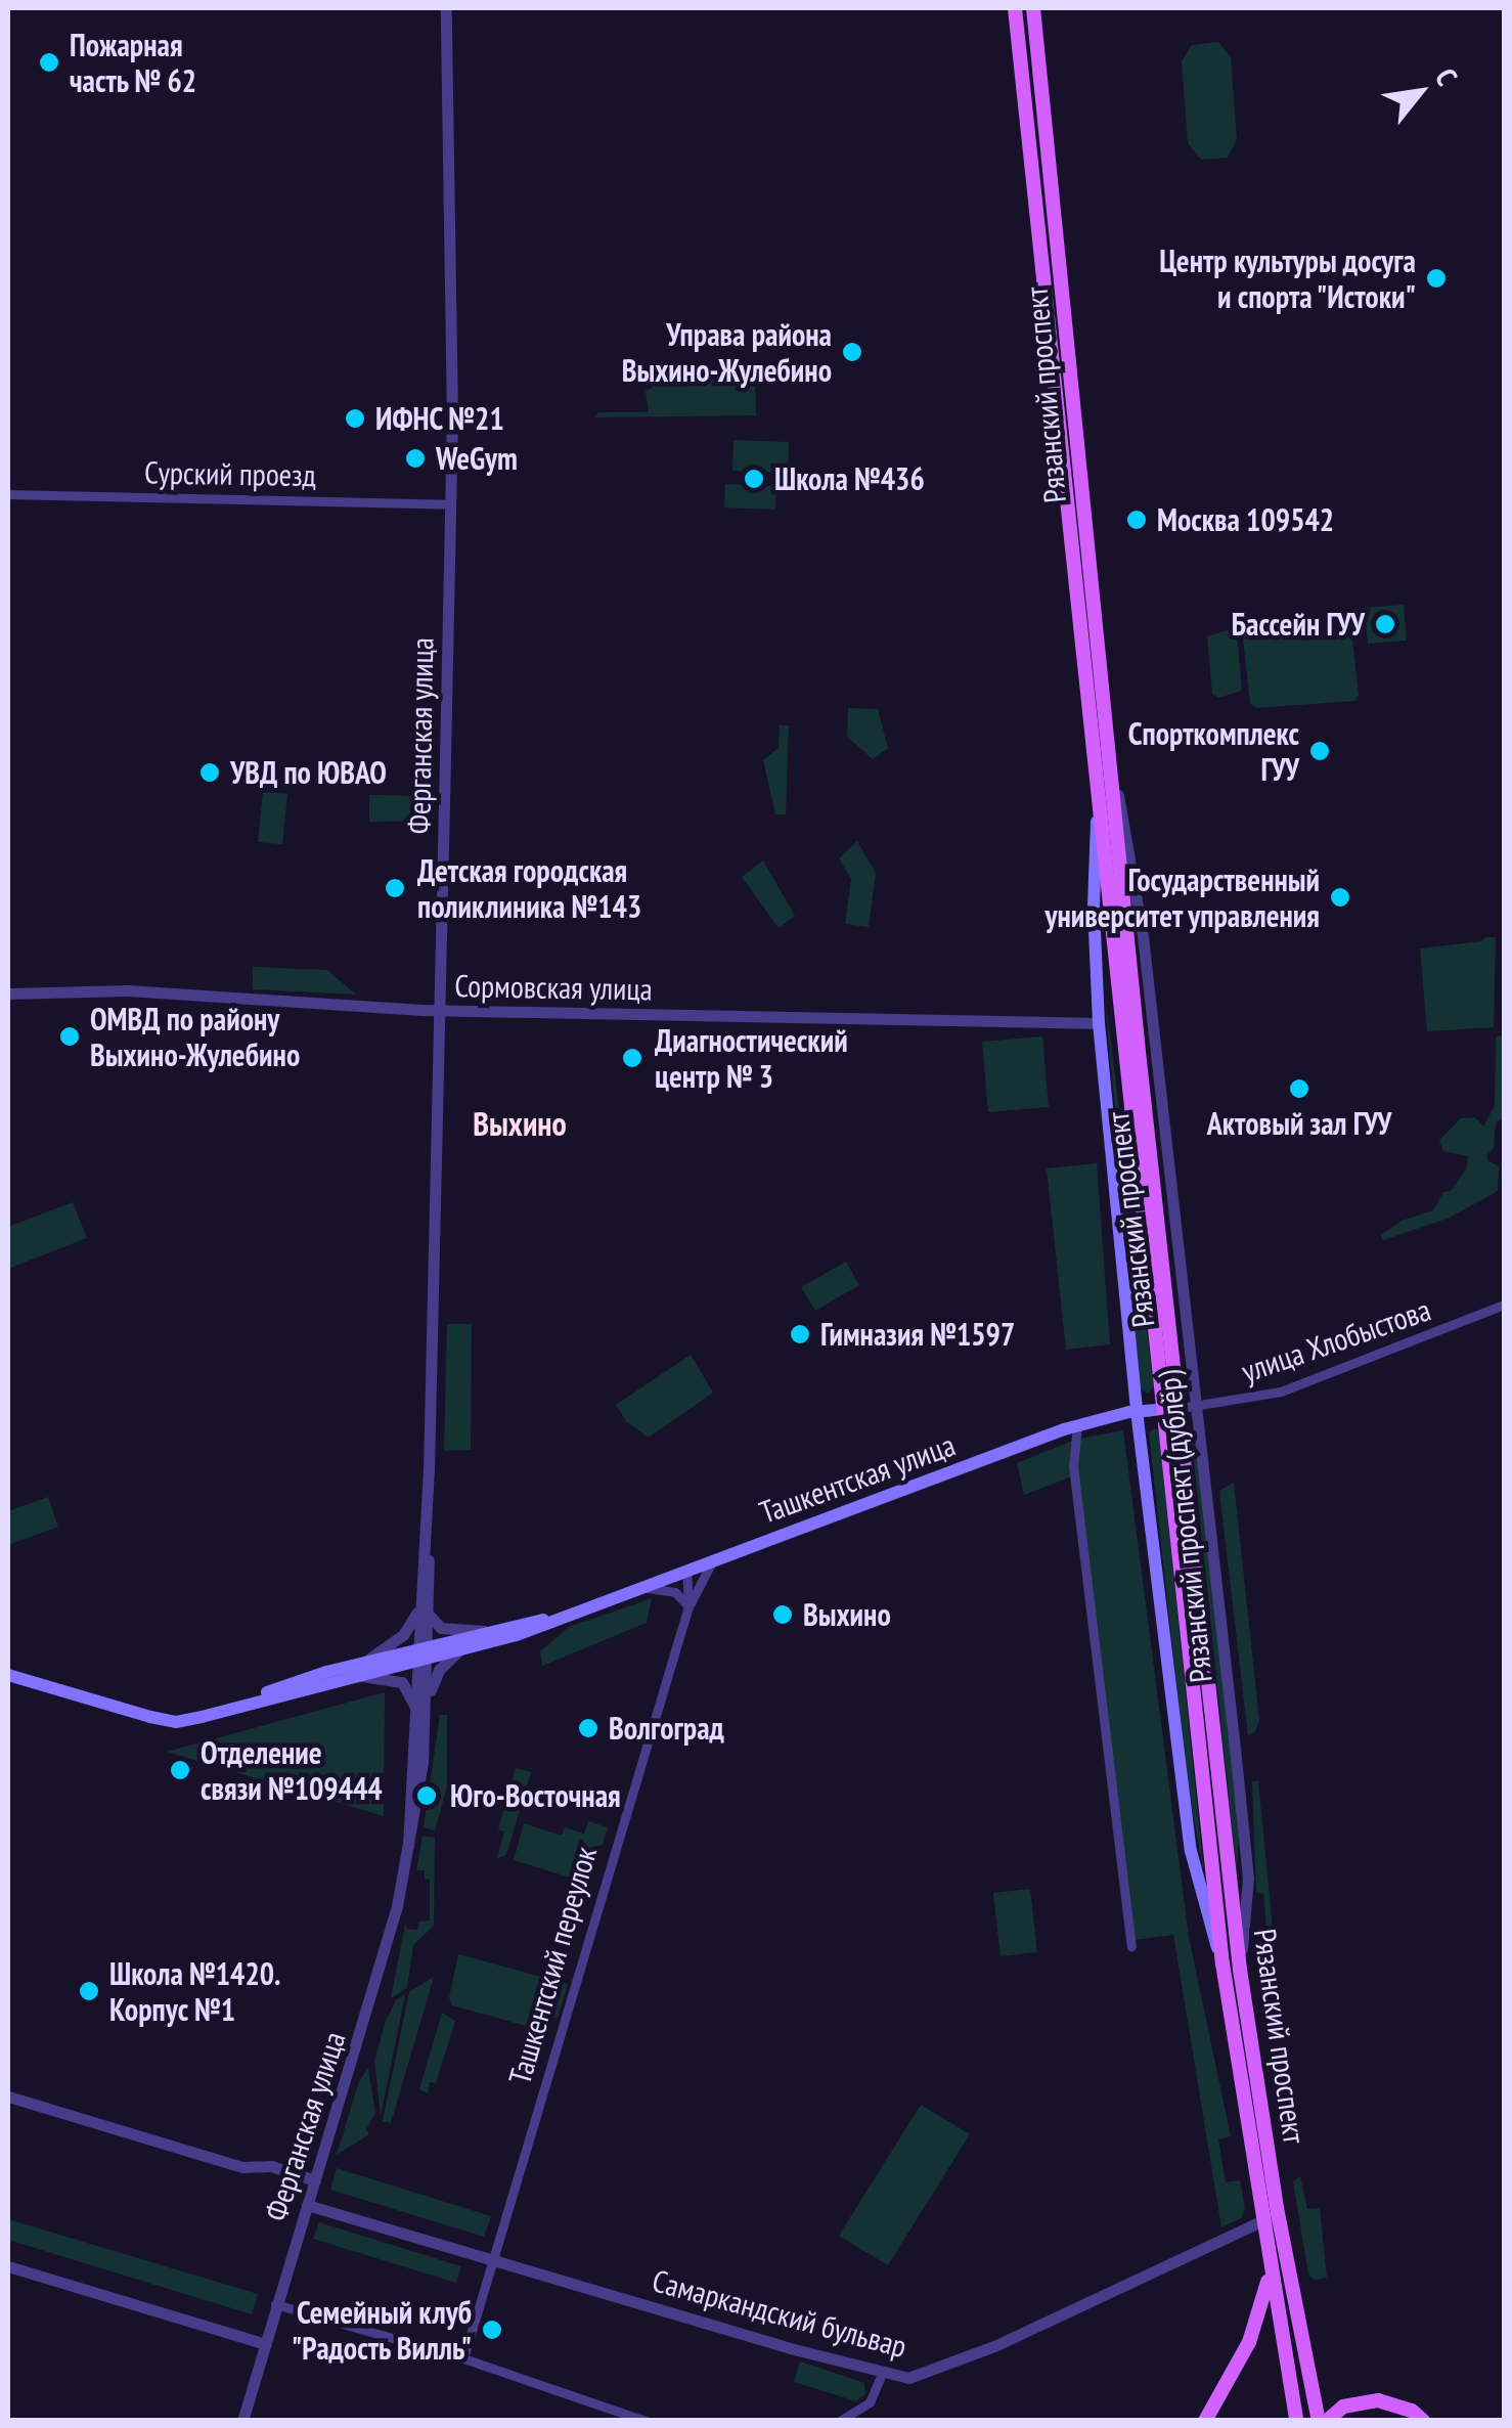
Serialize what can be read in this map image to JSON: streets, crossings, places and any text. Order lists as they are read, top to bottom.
{
  "streets": {
    "main road": ["Рязанский проспект", "Ташкентская улица", "Рязанский проспект (дублёр)"],
    "street": [
      "Сурский проезд",
      "Ферганская улица",
      "Сормовская улица",
      "улица Хлобыстова",
      "Ташкентский переулок",
      "Самаркандский бульвар"
    ]
  },
  "crossings": [
    ["Рязанский проспект", "улица Хлобыстова"],
    ["Рязанский проспект", "Ташкентская улица"],
    ["Рязанский проспект", "Рязанский проспект (дублёр)"],
    ["Рязанский проспект", "Самаркандский бульвар"],
    ["Сурский проезд", "Ферганская улица"],
    ["Ферганская улица", "Сормовская улица"],
    ["Ферганская улица", "Ташкентская улица"],
    ["Ферганская улица", "Самаркандский бульвар"],
    ["Сормовская улица", "Рязанский проспект (дублёр)"],
    ["улица Хлобыстова", "Ташкентская улица"],
    ["улица Хлобыстова", "Рязанский проспект (дублёр)"],
    ["Ташкентская улица", "Рязанский проспект (дублёр)"],
    ["Ташкентская улица", "Ташкентский переулок"],
    ["Ташкентский переулок", "Самаркандский бульвар"]
  ],
  "districts": ["Выхино"],
  "places": [
    "Пожарная часть № 62",
    "Центр культуры досуга и спорта \"Истоки\"",
    "Управа района Выхино-Жулебино",
    "ИФНС №21",
    "WeGym",
    "Школа №436",
    "Москва 109542",
    "Бассейн ГУУ",
    "Спорткомплекс ГУУ",
    "УВД по ЮВАО",
    "Детская городская поликлиника №143",
    "Государственный университет управления",
    "ОМВД по району Выхино-Жулебино",
    "Диагностический центр № 3",
    "Актовый зал ГУУ",
    "Гимназия №1597",
    "Выхино",
    "Волгоград",
    "Отделение связи №109444",
    "Юго-Восточная",
    "Школа №1420. Корпус №1",
    "Семейный клуб \"Радость Вилль\""
  ],
  "north": "top right"
}
